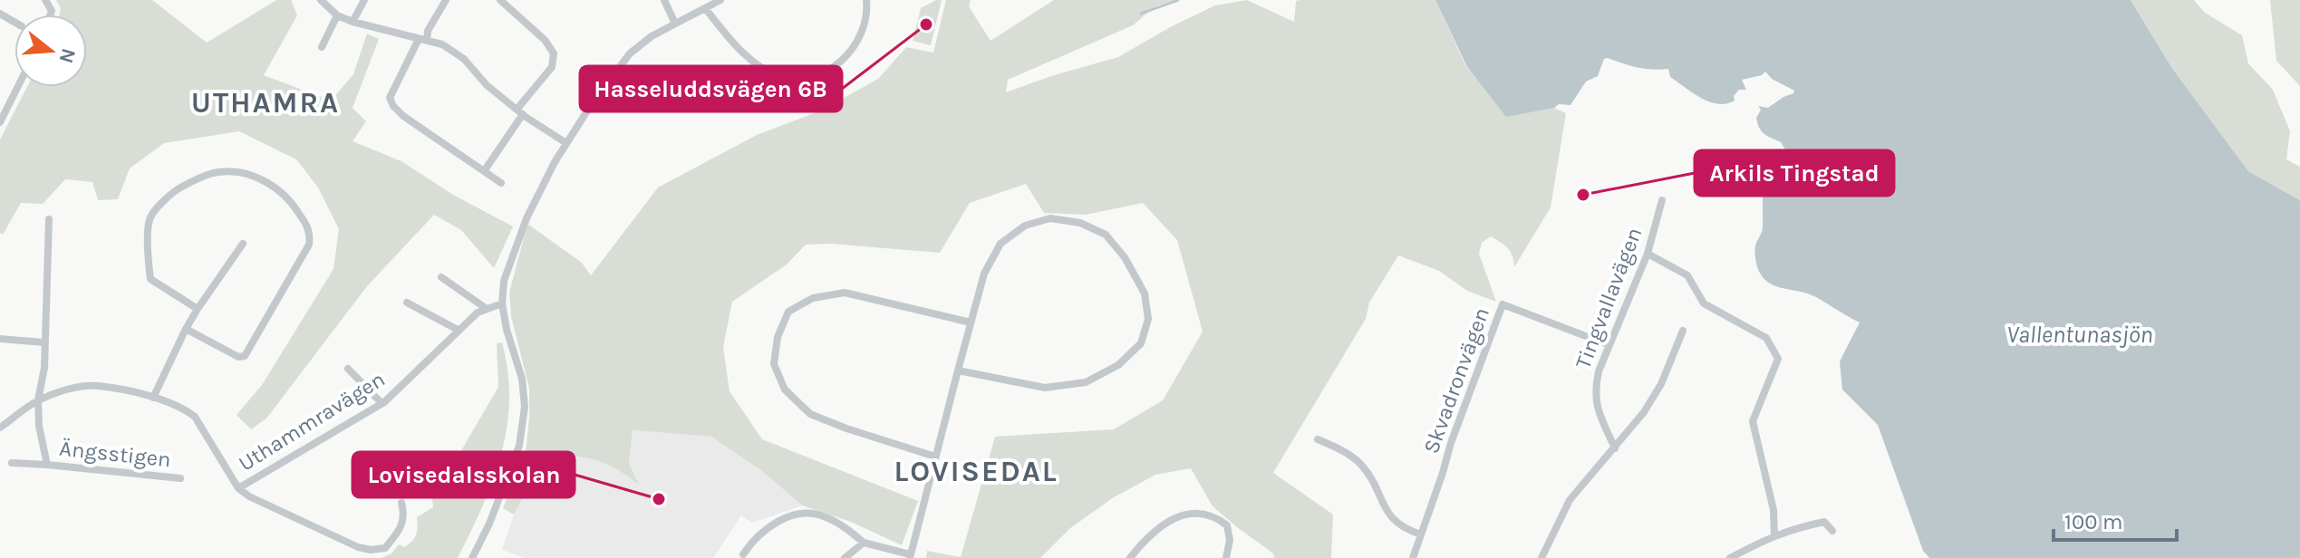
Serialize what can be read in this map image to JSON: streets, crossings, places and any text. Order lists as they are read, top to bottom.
{
  "streets": {
    "street": [
      "Tingvallavägen",
      "Skvadronvägen",
      "Uthammravägen",
      "Ängsstigen"
    ]
  },
  "crossings": [
    ["Tingvallavägen", "Skvadronvägen"]
  ],
  "districts": ["UTHAMRA", "LOVISEDAL"],
  "water": ["Vallentunasjön"],
  "places": ["Hasseluddsvägen 6B", "Arkils Tingstad", "Lovisedalsskolan"],
  "scale_bar": "100 m",
  "north": "right"
}
